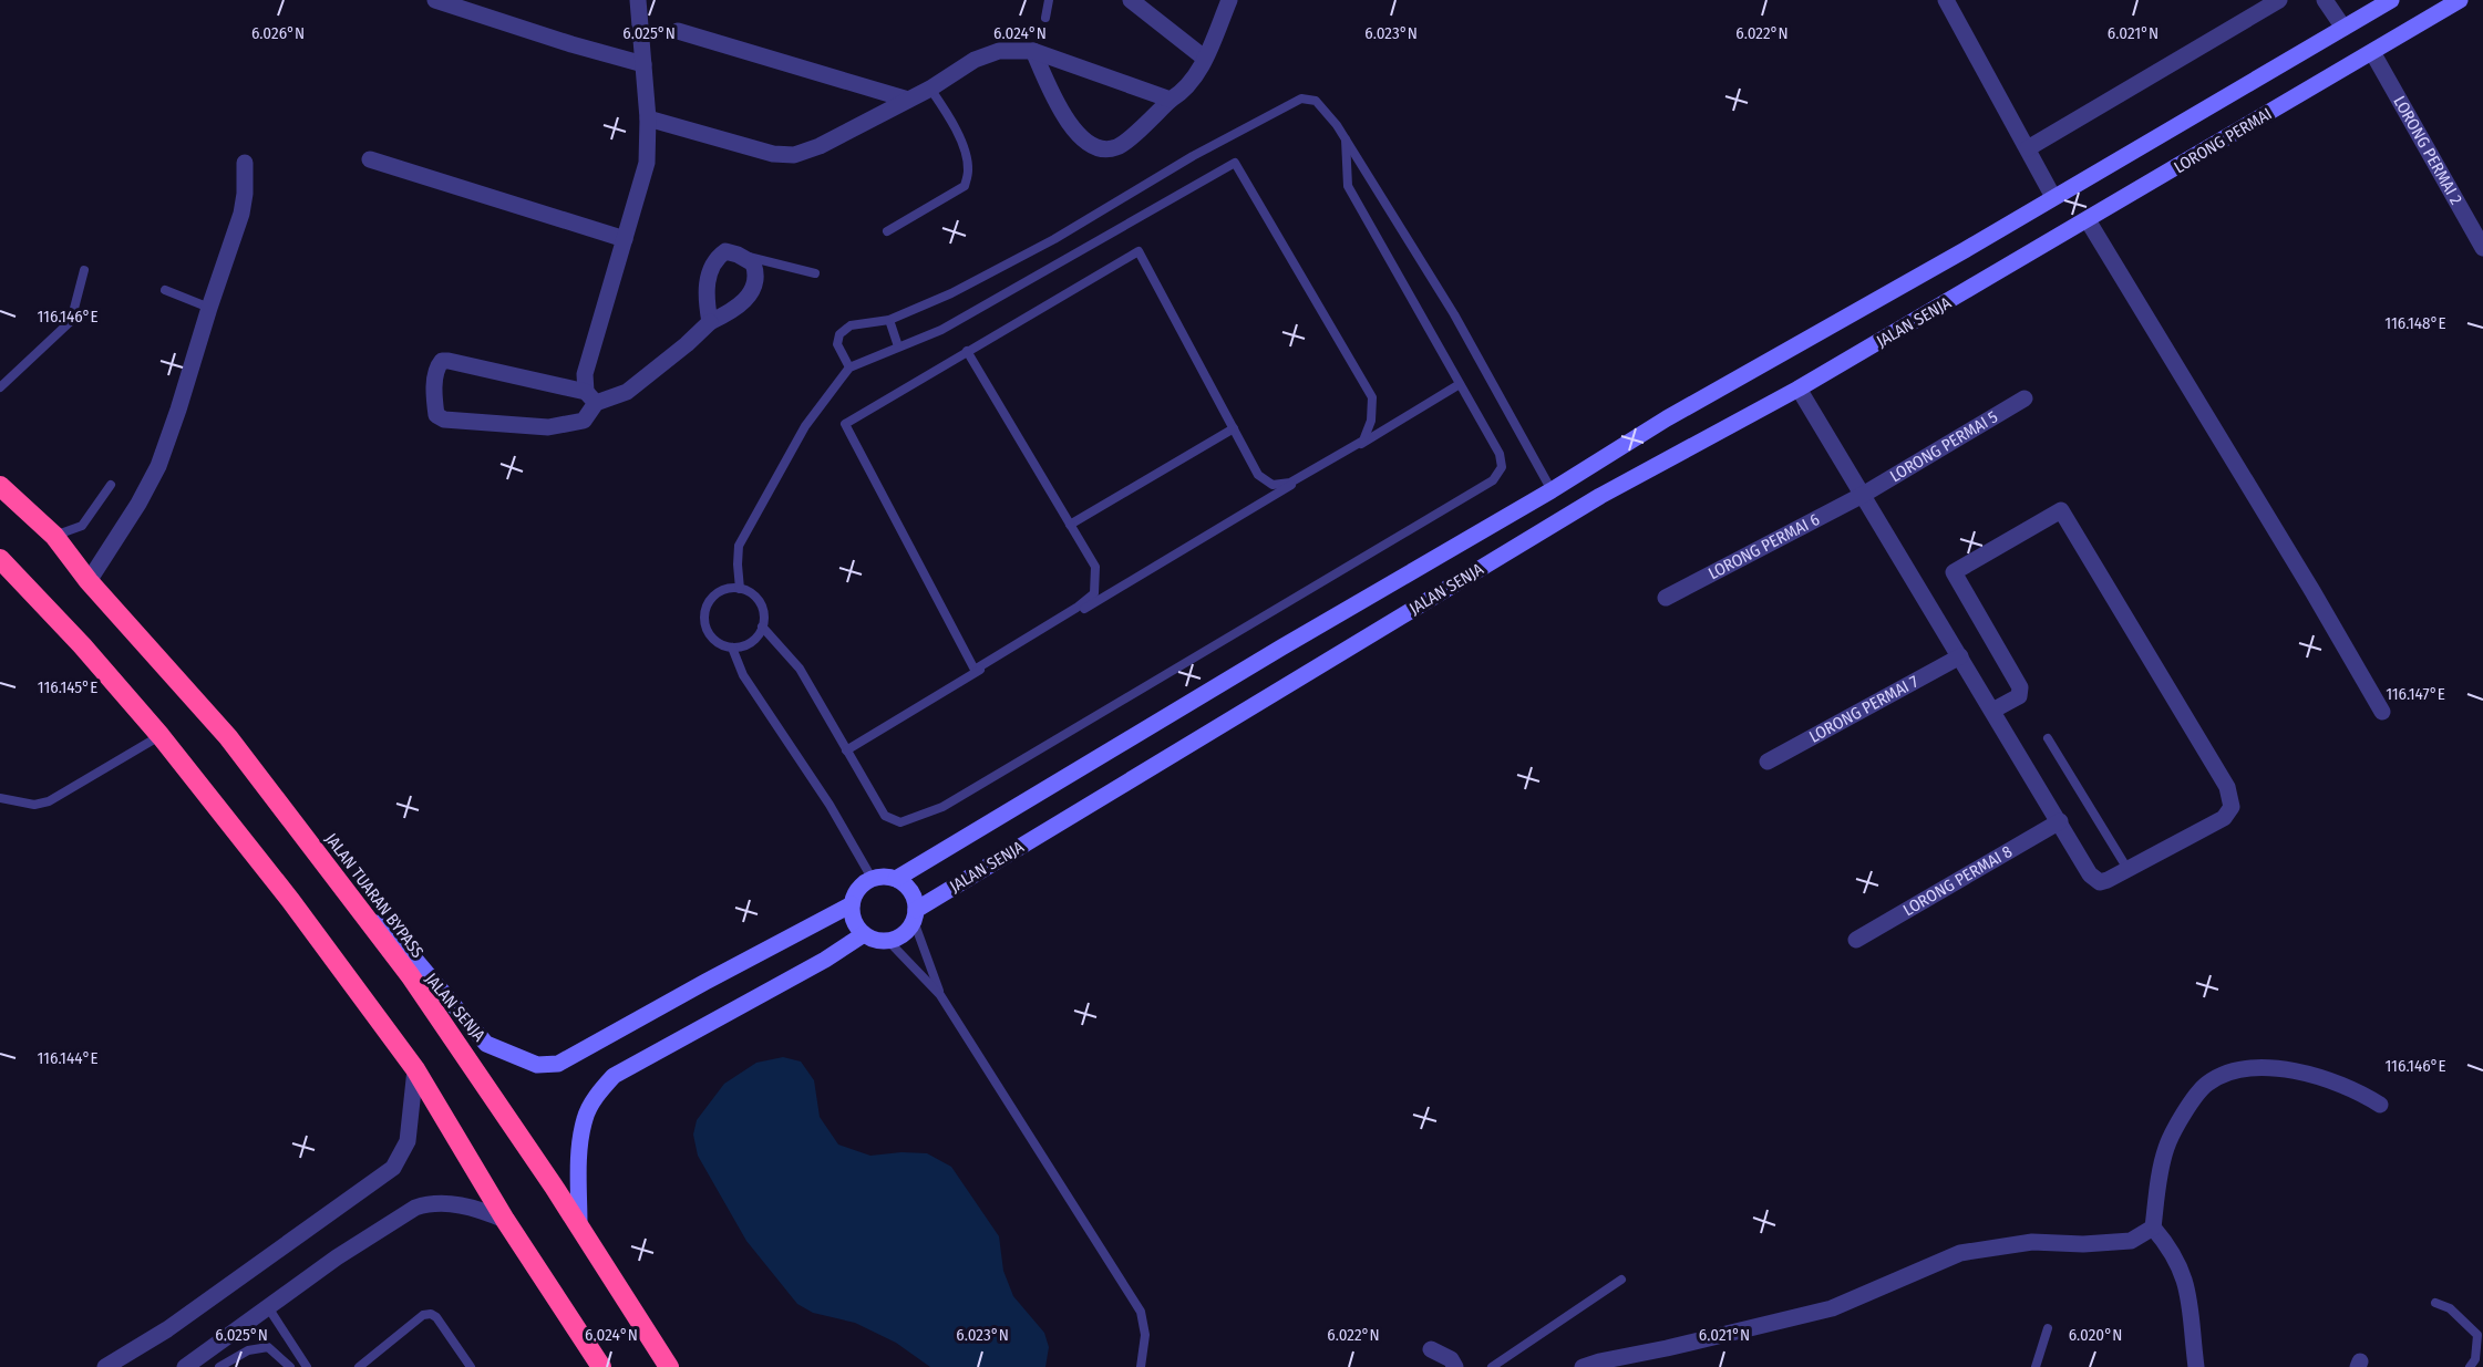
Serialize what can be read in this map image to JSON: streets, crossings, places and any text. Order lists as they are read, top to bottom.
{
  "streets": {
    "highway": ["JALAN TUARAN BYPASS"],
    "main road": ["LORONG PERMAI", "JALAN SENJA"],
    "street": [
      "LORONG PERMAI 2",
      "LORONG PERMAI 5",
      "LORONG PERMAI 6",
      "LORONG PERMAI 7",
      "LORONG PERMAI 8"
    ]
  },
  "crossings": [
    ["LORONG PERMAI", "LORONG PERMAI 2"],
    ["LORONG PERMAI", "JALAN SENJA"],
    ["JALAN SENJA", "JALAN TUARAN BYPASS"],
    ["LORONG PERMAI 5", "LORONG PERMAI 6"]
  ],
  "coordinates": [
    "6.026°N",
    "6.025°N",
    "6.024°N",
    "6.023°N",
    "6.022°N",
    "6.021°N",
    "116.146°E",
    "116.148°E",
    "116.145°E",
    "116.147°E",
    "116.144°E",
    "6.020°N"
  ]
}
